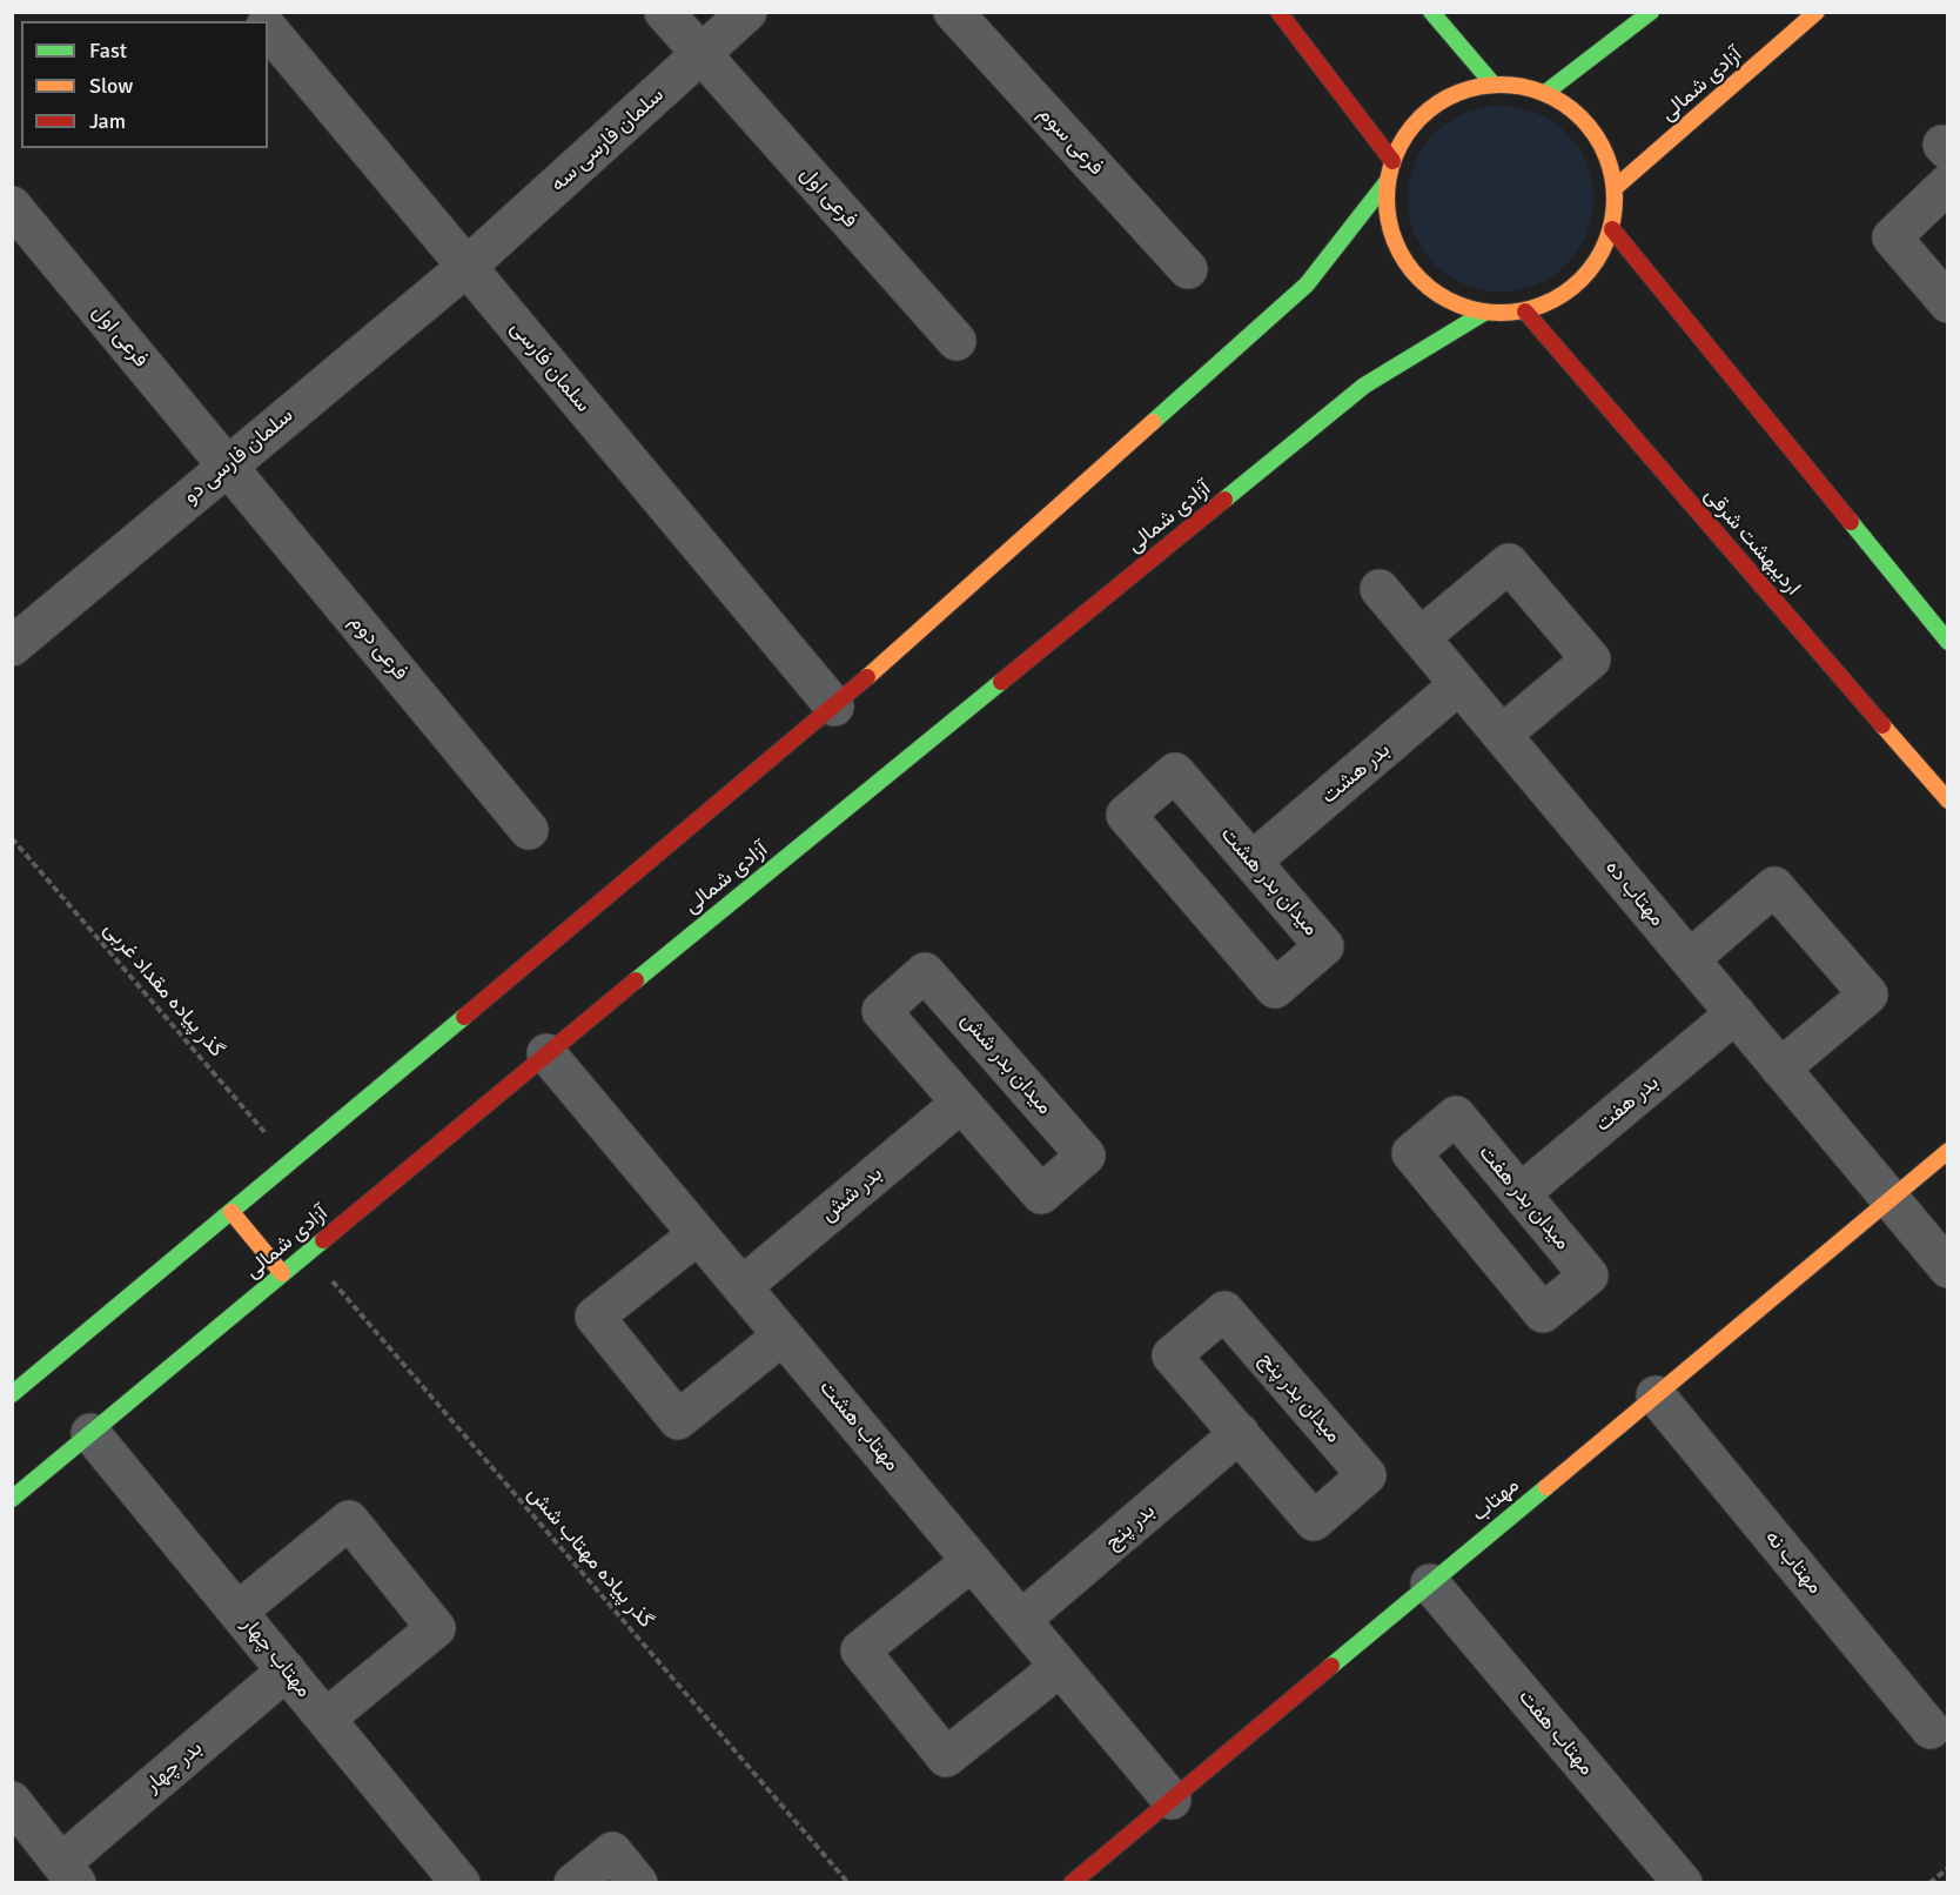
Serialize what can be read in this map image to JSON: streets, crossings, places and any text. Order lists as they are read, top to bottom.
{
  "streets": {
    "main road": ["آزادی شمالی", "اردیبهشت شرقی", "مهتاب"],
    "street": [
      "سلمان فارسی سه",
      "فرعی سوم",
      "فرعی اول",
      "سلمان فارسی",
      "سلمان فارسی دو",
      "فرعی دوم",
      "بدر هشت",
      "میدان بدر هشت",
      "مهتاب ده",
      "میدان بدر شش",
      "بدر هفت",
      "بدر شش",
      "میدان بدر هفت",
      "میدان بدر پنج",
      "مهتاب هشت",
      "بدر پنج",
      "مهتاب نه",
      "مهتاب چهار",
      "مهتاب هفت",
      "بدر چهار"
    ],
    "path": ["گذر پیاده مقداد غربی", "گذر پیاده مهتاب شش"]
  },
  "crossings": [
    ["آزادی شمالی", "اردیبهشت شرقی"],
    ["آزادی شمالی", "مهتاب هشت"],
    ["آزادی شمالی", "گذر پیاده مهتاب شش"],
    ["آزادی شمالی", "مهتاب چهار"],
    ["سلمان فارسی سه", "فرعی اول"],
    ["سلمان فارسی سه", "سلمان فارسی"],
    ["سلمان فارسی سه", "سلمان فارسی دو"],
    ["فرعی اول", "سلمان فارسی دو"],
    ["فرعی اول", "فرعی دوم"],
    ["سلمان فارسی", "سلمان فارسی دو"],
    ["سلمان فارسی دو", "فرعی دوم"],
    ["بدر هشت", "میدان بدر هشت"],
    ["بدر هشت", "مهتاب ده"],
    ["مهتاب ده", "بدر هفت"],
    ["مهتاب ده", "مهتاب"],
    ["میدان بدر شش", "بدر شش"],
    ["بدر هفت", "میدان بدر هفت"],
    ["بدر شش", "مهتاب هشت"],
    ["میدان بدر پنج", "بدر پنج"],
    ["مهتاب هشت", "مهتاب"],
    ["مهتاب هشت", "بدر پنج"],
    ["مهتاب", "مهتاب نه"],
    ["مهتاب", "مهتاب هفت"],
    ["مهتاب چهار", "بدر چهار"]
  ],
  "legend": ["Fast", "Slow", "Jam"]
}
